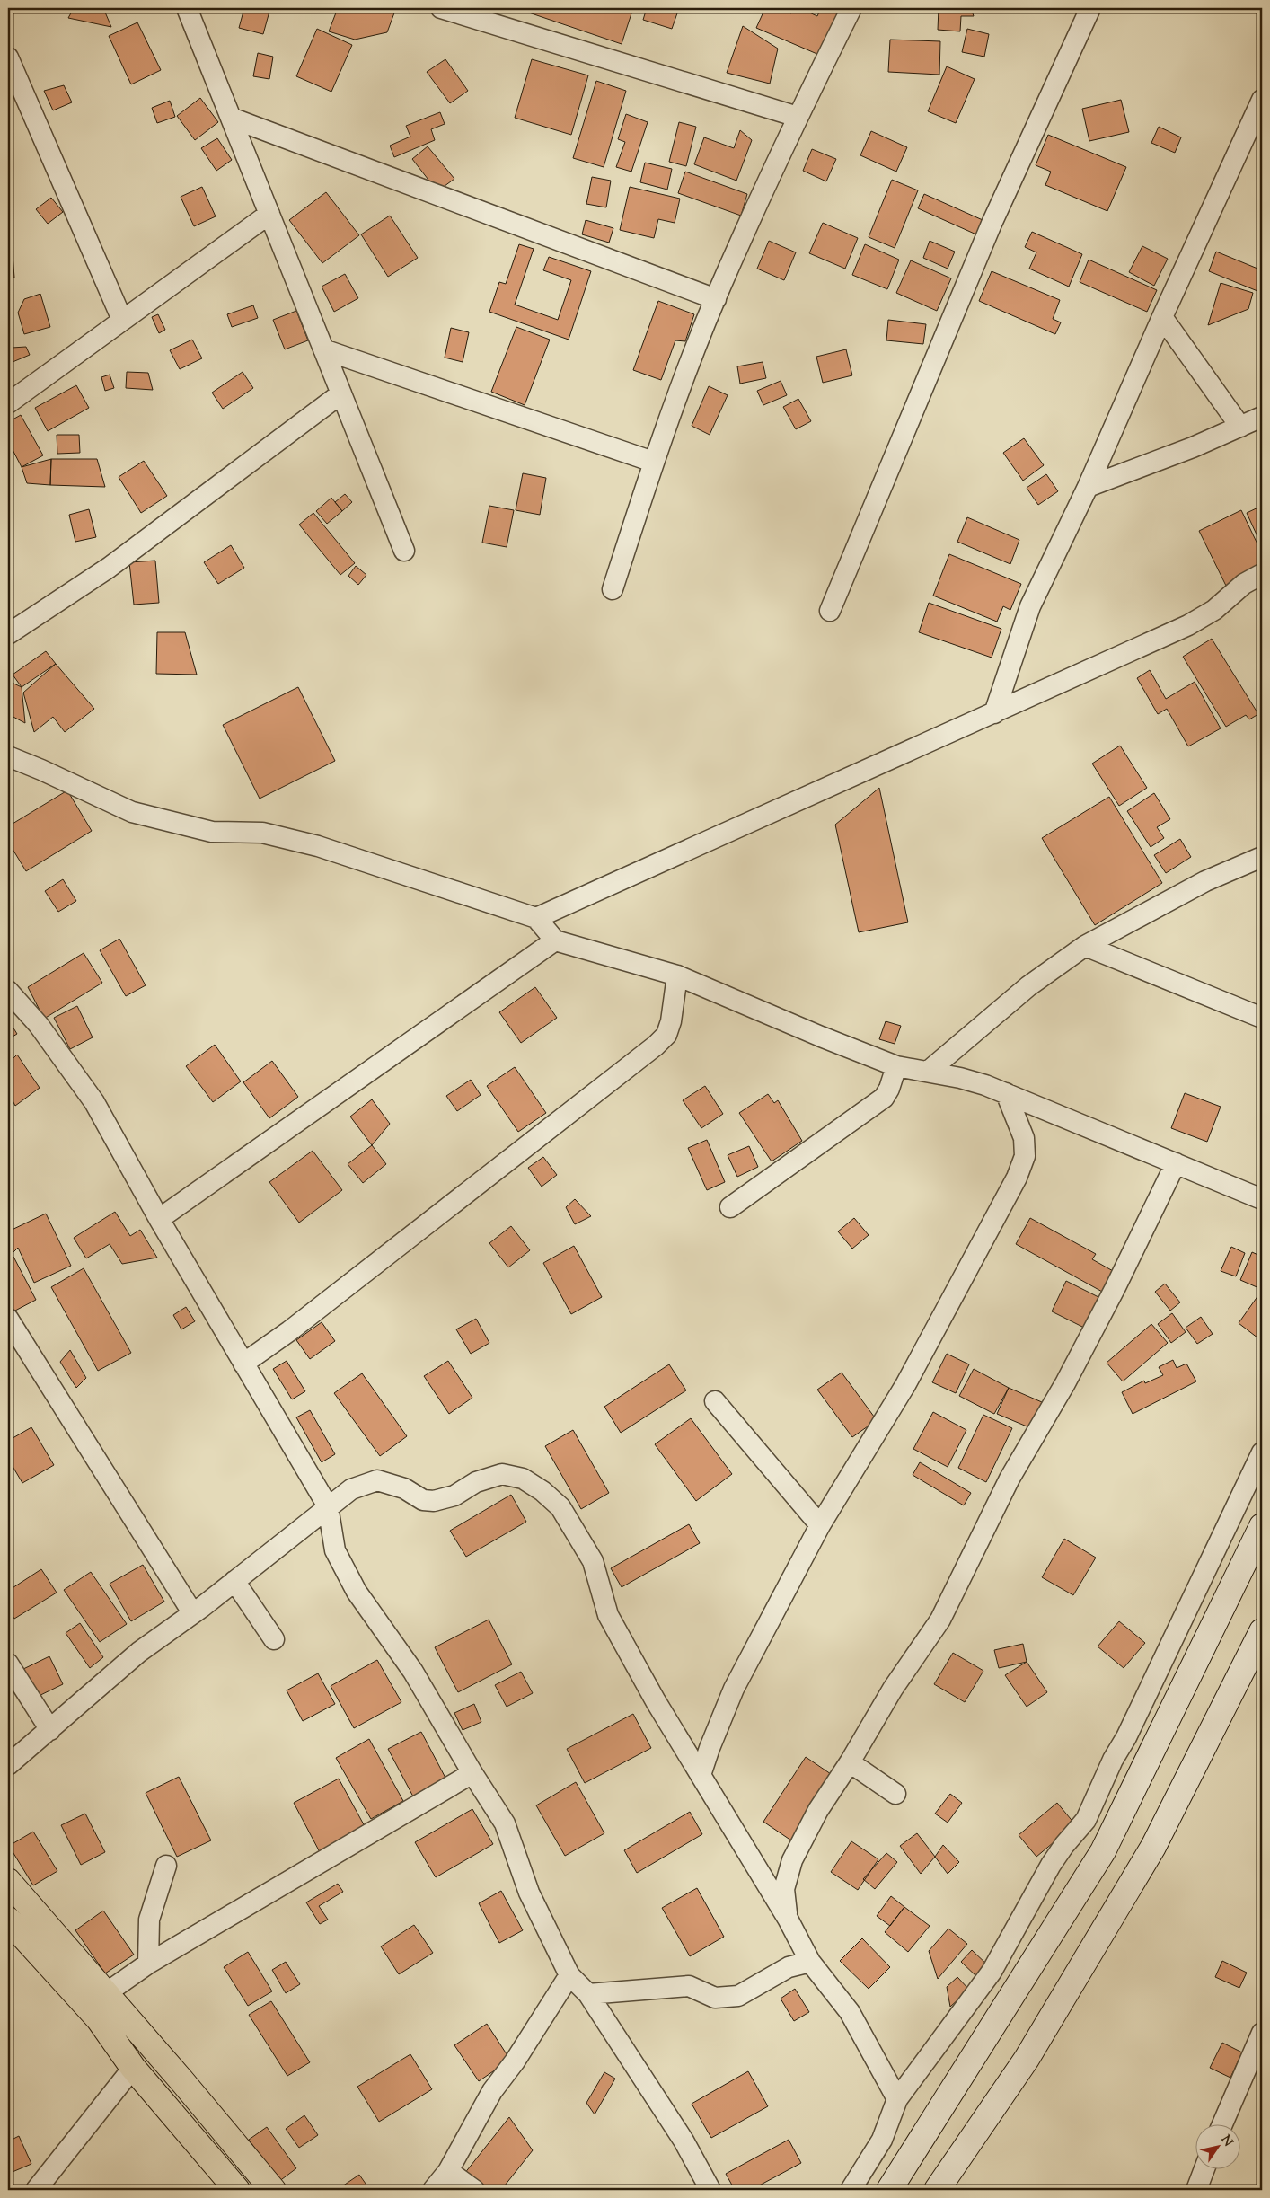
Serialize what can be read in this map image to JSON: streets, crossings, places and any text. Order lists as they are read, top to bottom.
{
  "north": "top right"
}
